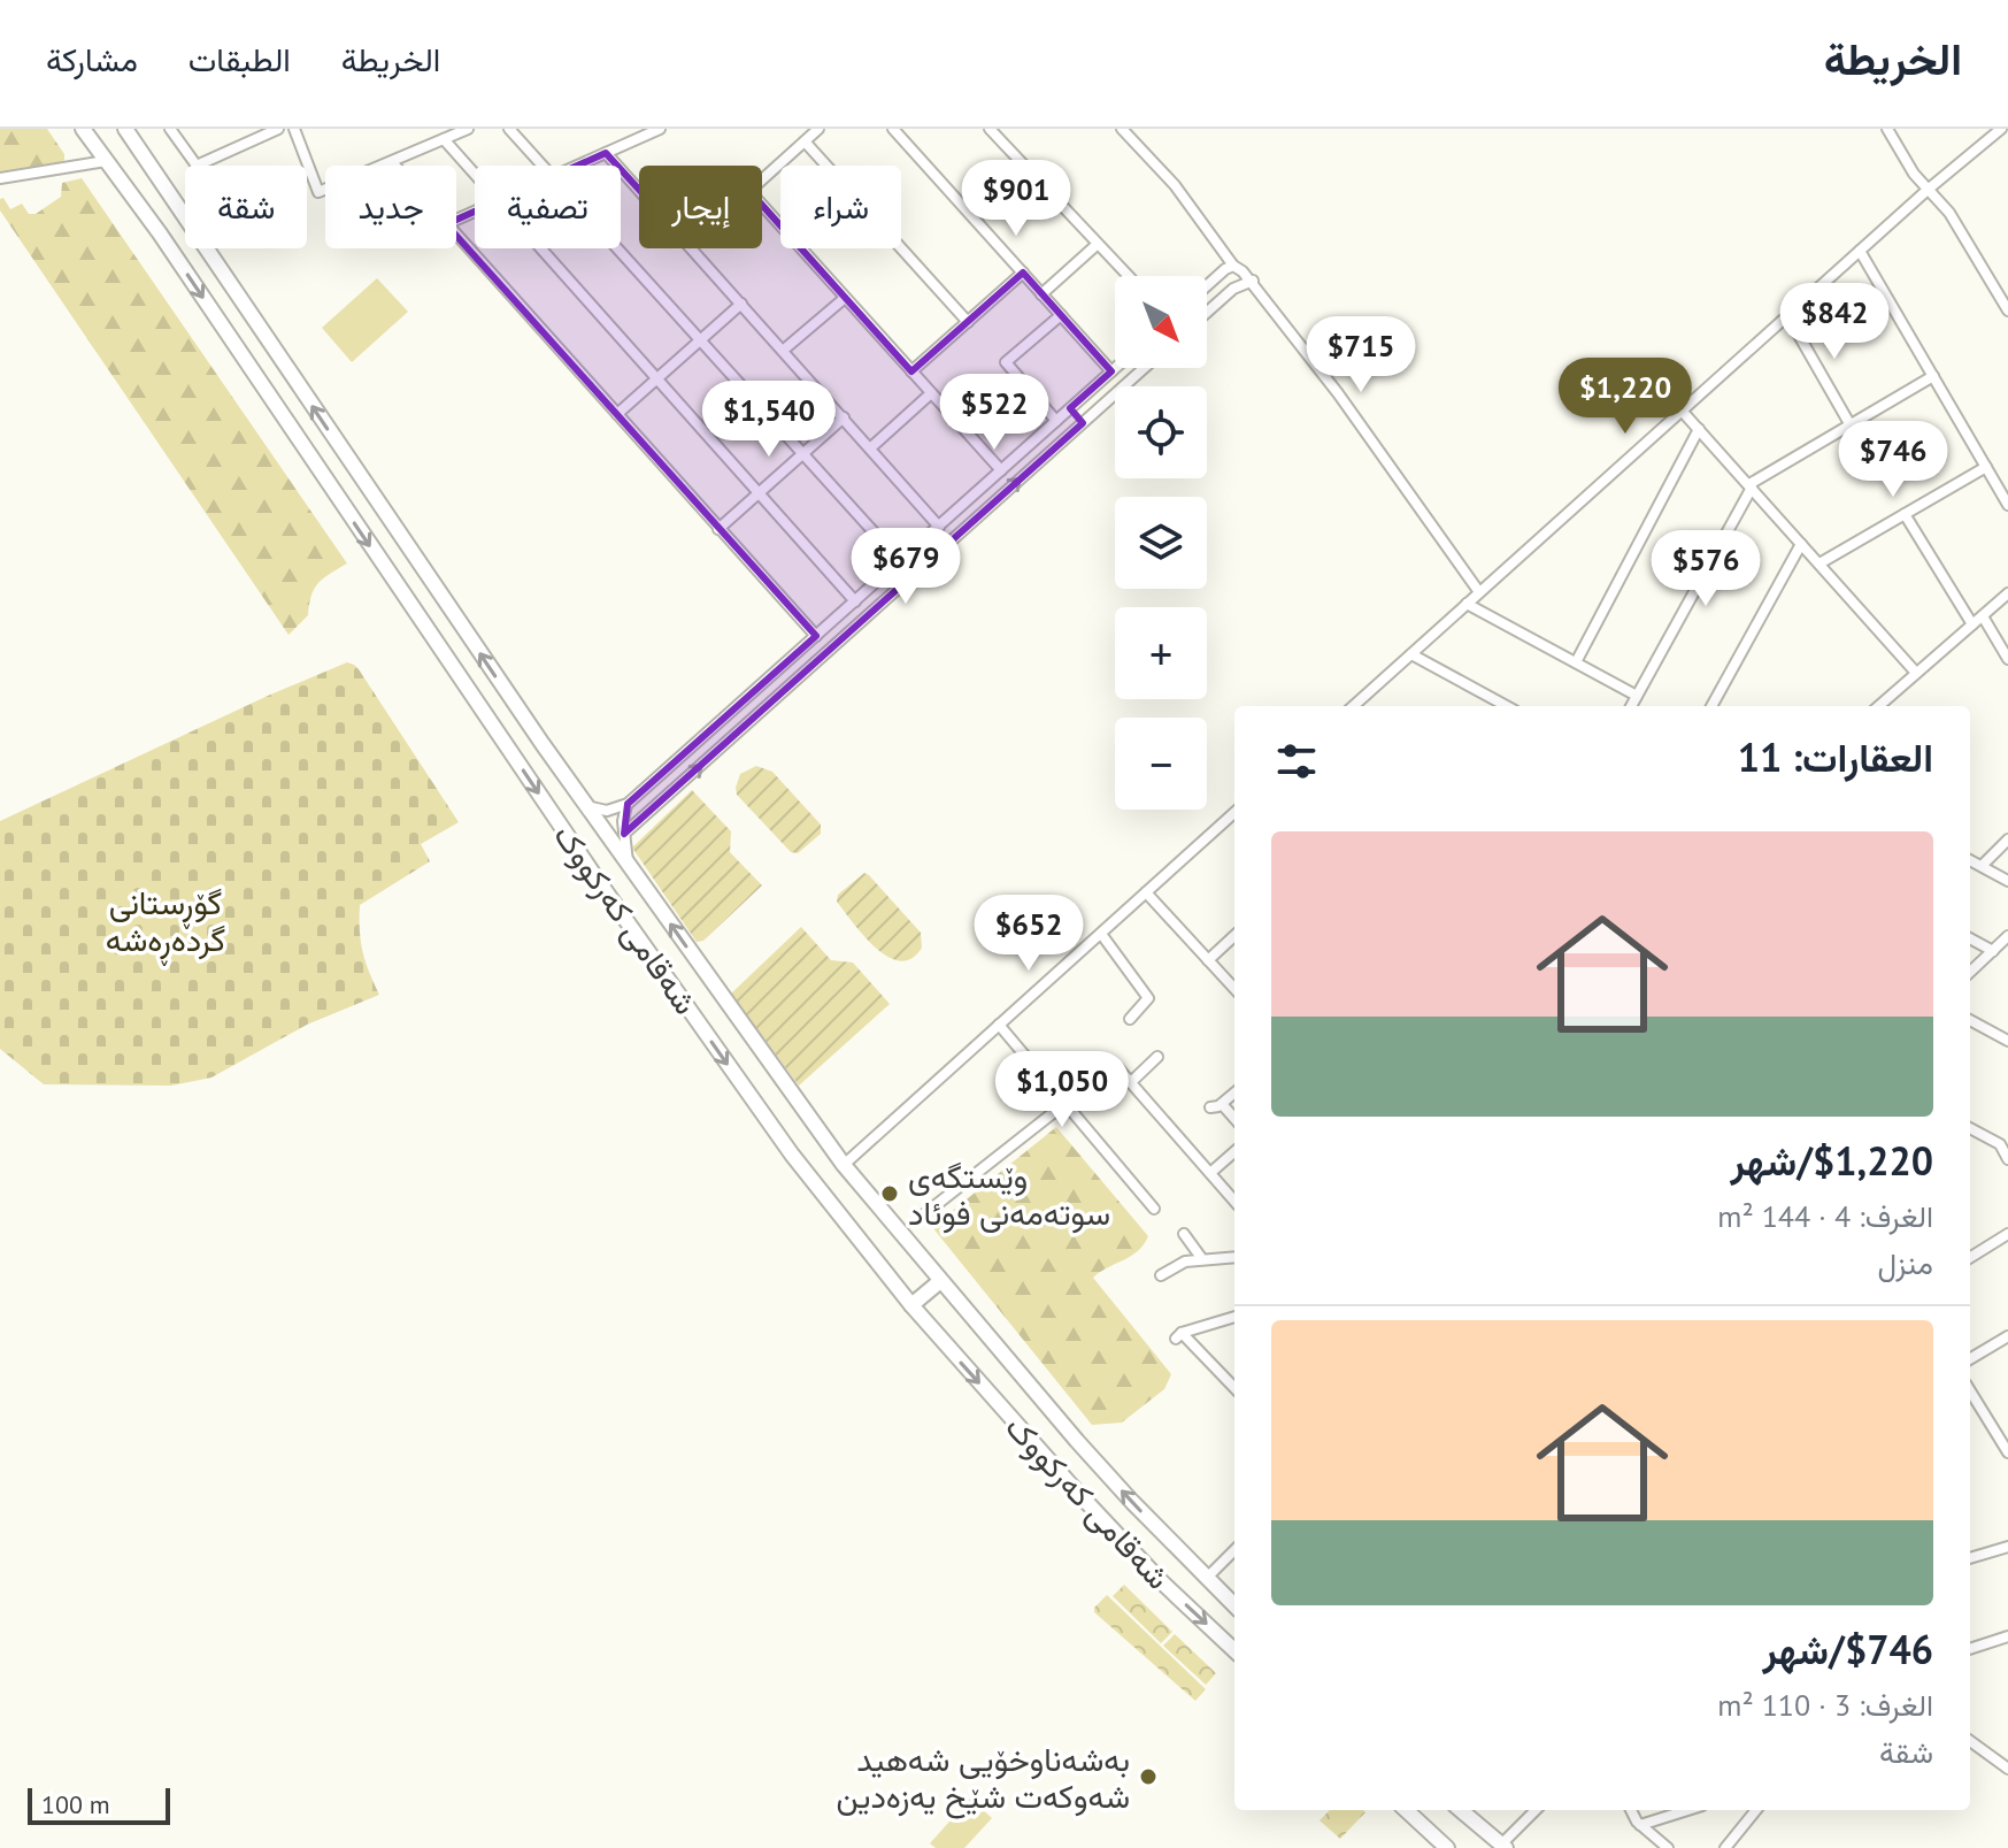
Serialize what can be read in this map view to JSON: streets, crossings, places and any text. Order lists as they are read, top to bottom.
{
  "streets": {
    "highway": ["شەقامی کەرکووک"]
  },
  "parks": ["گۆڕستانی گردەڕەشە"],
  "places": ["وێستگەی سوتەمەنی فوئاد", "بەشەناوخۆیی شەهید شەوکەت شێخ یەزەدین"],
  "scale_bar": "100 m",
  "north": "bottom right",
  "page": {
    "header": "الخريطة",
    "nav": ["الخريطة", "الطبقات", "مشاركة"],
    "price": [
      "$901",
      "$842",
      "$715",
      "$1,220",
      "$522",
      "$1,540",
      "$746",
      "$679",
      "$576",
      "$652",
      "$1,050"
    ],
    "chip": [
      "شراء",
      "إيجار",
      "تصفية",
      "جديد",
      "شقة"
    ],
    "map_buttons": ["+", "−"],
    "heading": "العقارات: 11",
    "list": [
      {
        "name": "$1,220/شهر",
        "note": "الغرف: 4 · 144 m² · منزل"
      },
      {
        "name": "$746/شهر",
        "note": "الغرف: 3 · 110 m² · شقة"
      }
    ],
    "scale": "100 m"
  }
}
